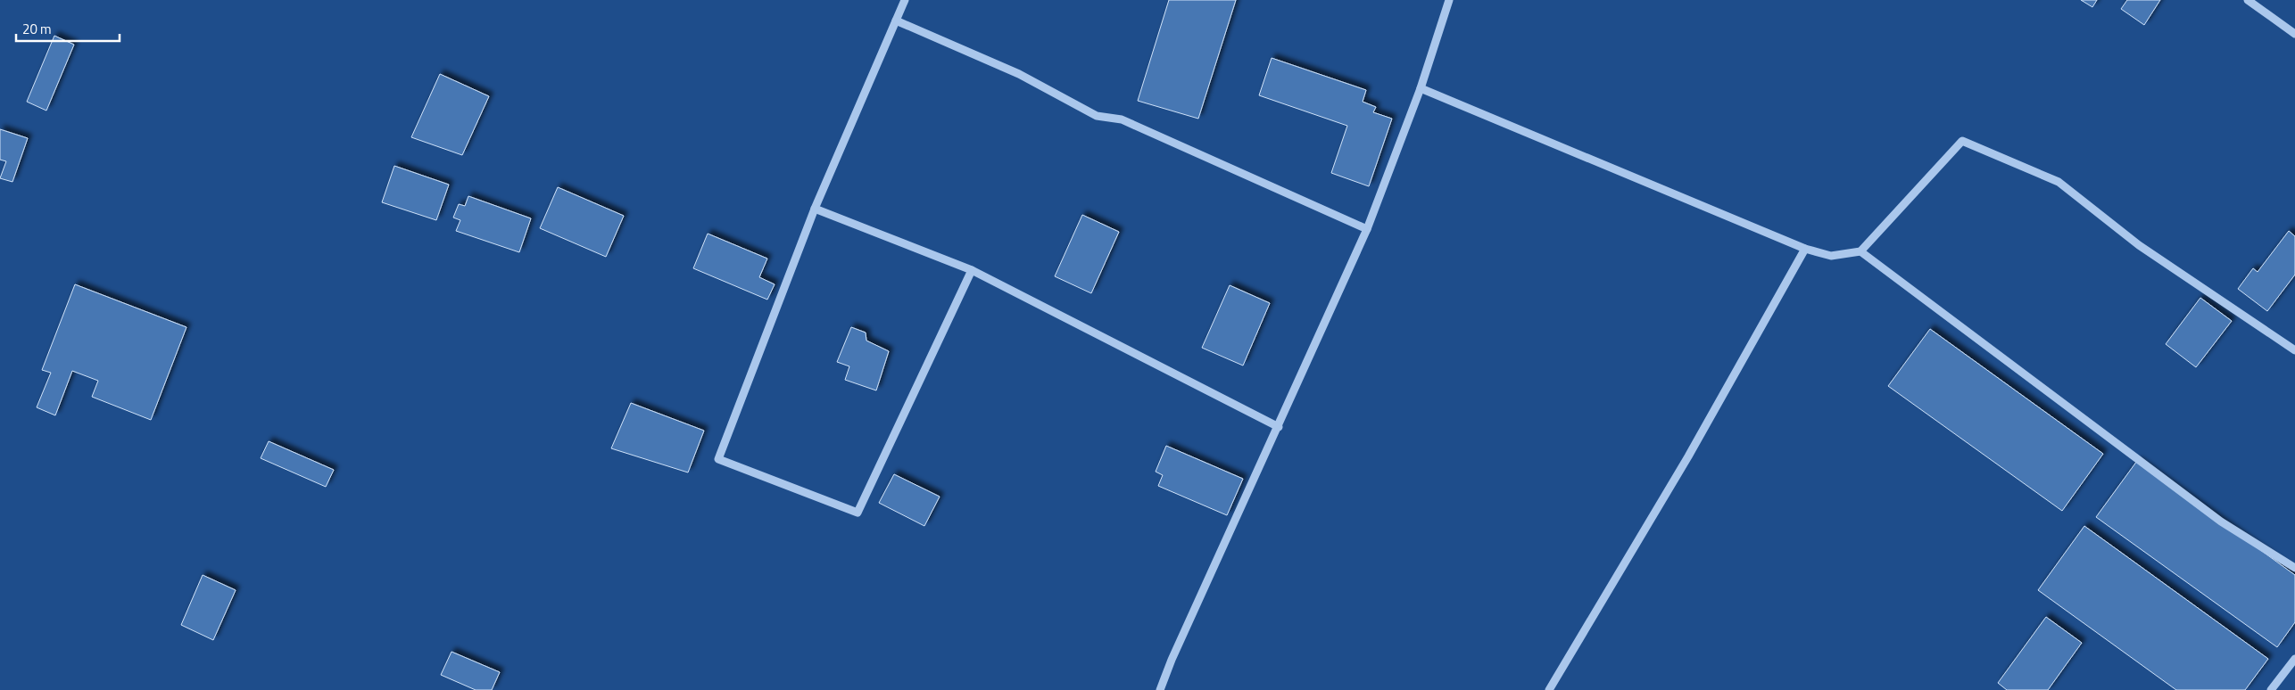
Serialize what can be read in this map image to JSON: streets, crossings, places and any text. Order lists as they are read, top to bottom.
{
  "scale_bar": "20 m"
}
